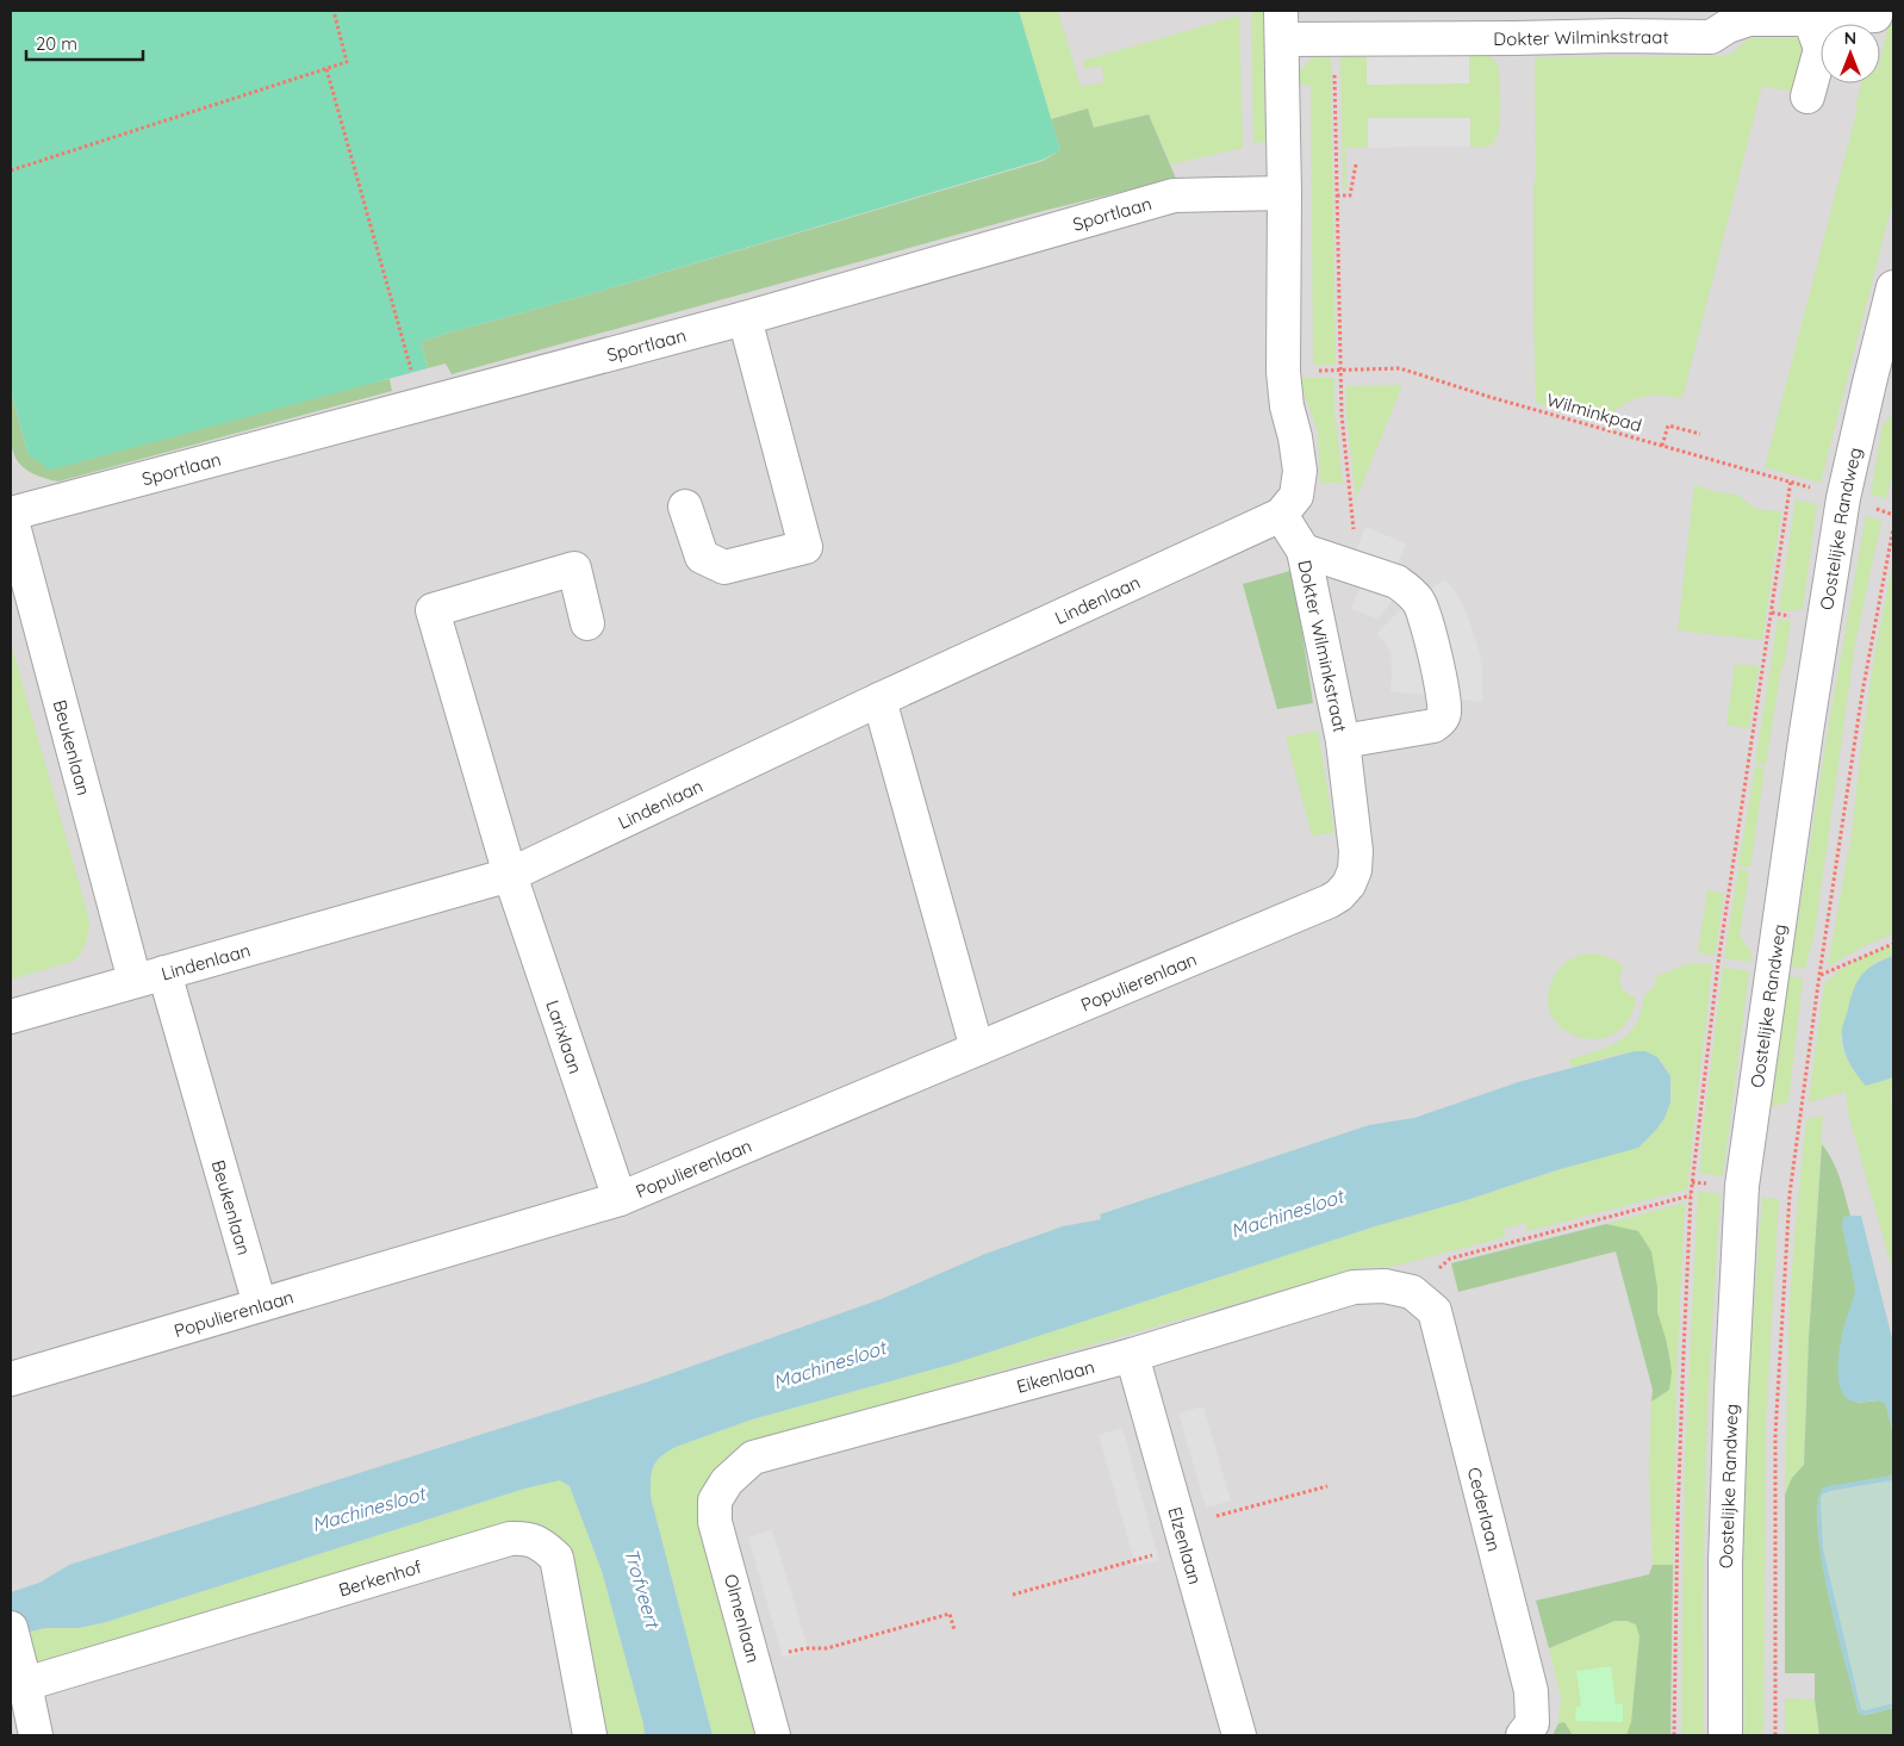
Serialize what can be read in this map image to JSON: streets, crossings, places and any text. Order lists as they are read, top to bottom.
{
  "streets": {
    "street": [
      "Dokter Wilminkstraat",
      "Sportlaan",
      "Oostelijke Randweg",
      "Lindenlaan",
      "Beukenlaan",
      "Populierenlaan",
      "Larixlaan",
      "Eikenlaan",
      "Cederlaan",
      "Elzenlaan",
      "Berkenhof",
      "Olmenlaan"
    ],
    "path": ["Wilminkpad"]
  },
  "crossings": [
    ["Dokter Wilminkstraat", "Sportlaan"],
    ["Dokter Wilminkstraat", "Wilminkpad"],
    ["Dokter Wilminkstraat", "Lindenlaan"],
    ["Dokter Wilminkstraat", "Populierenlaan"],
    ["Sportlaan", "Beukenlaan"],
    ["Wilminkpad", "Oostelijke Randweg"],
    ["Lindenlaan", "Beukenlaan"],
    ["Lindenlaan", "Larixlaan"],
    ["Beukenlaan", "Populierenlaan"],
    ["Populierenlaan", "Larixlaan"],
    ["Eikenlaan", "Cederlaan"],
    ["Eikenlaan", "Elzenlaan"],
    ["Eikenlaan", "Olmenlaan"]
  ],
  "water": ["Machinesloot", "Trofveert"],
  "scale_bar": "20 m",
  "north": "top"
}
